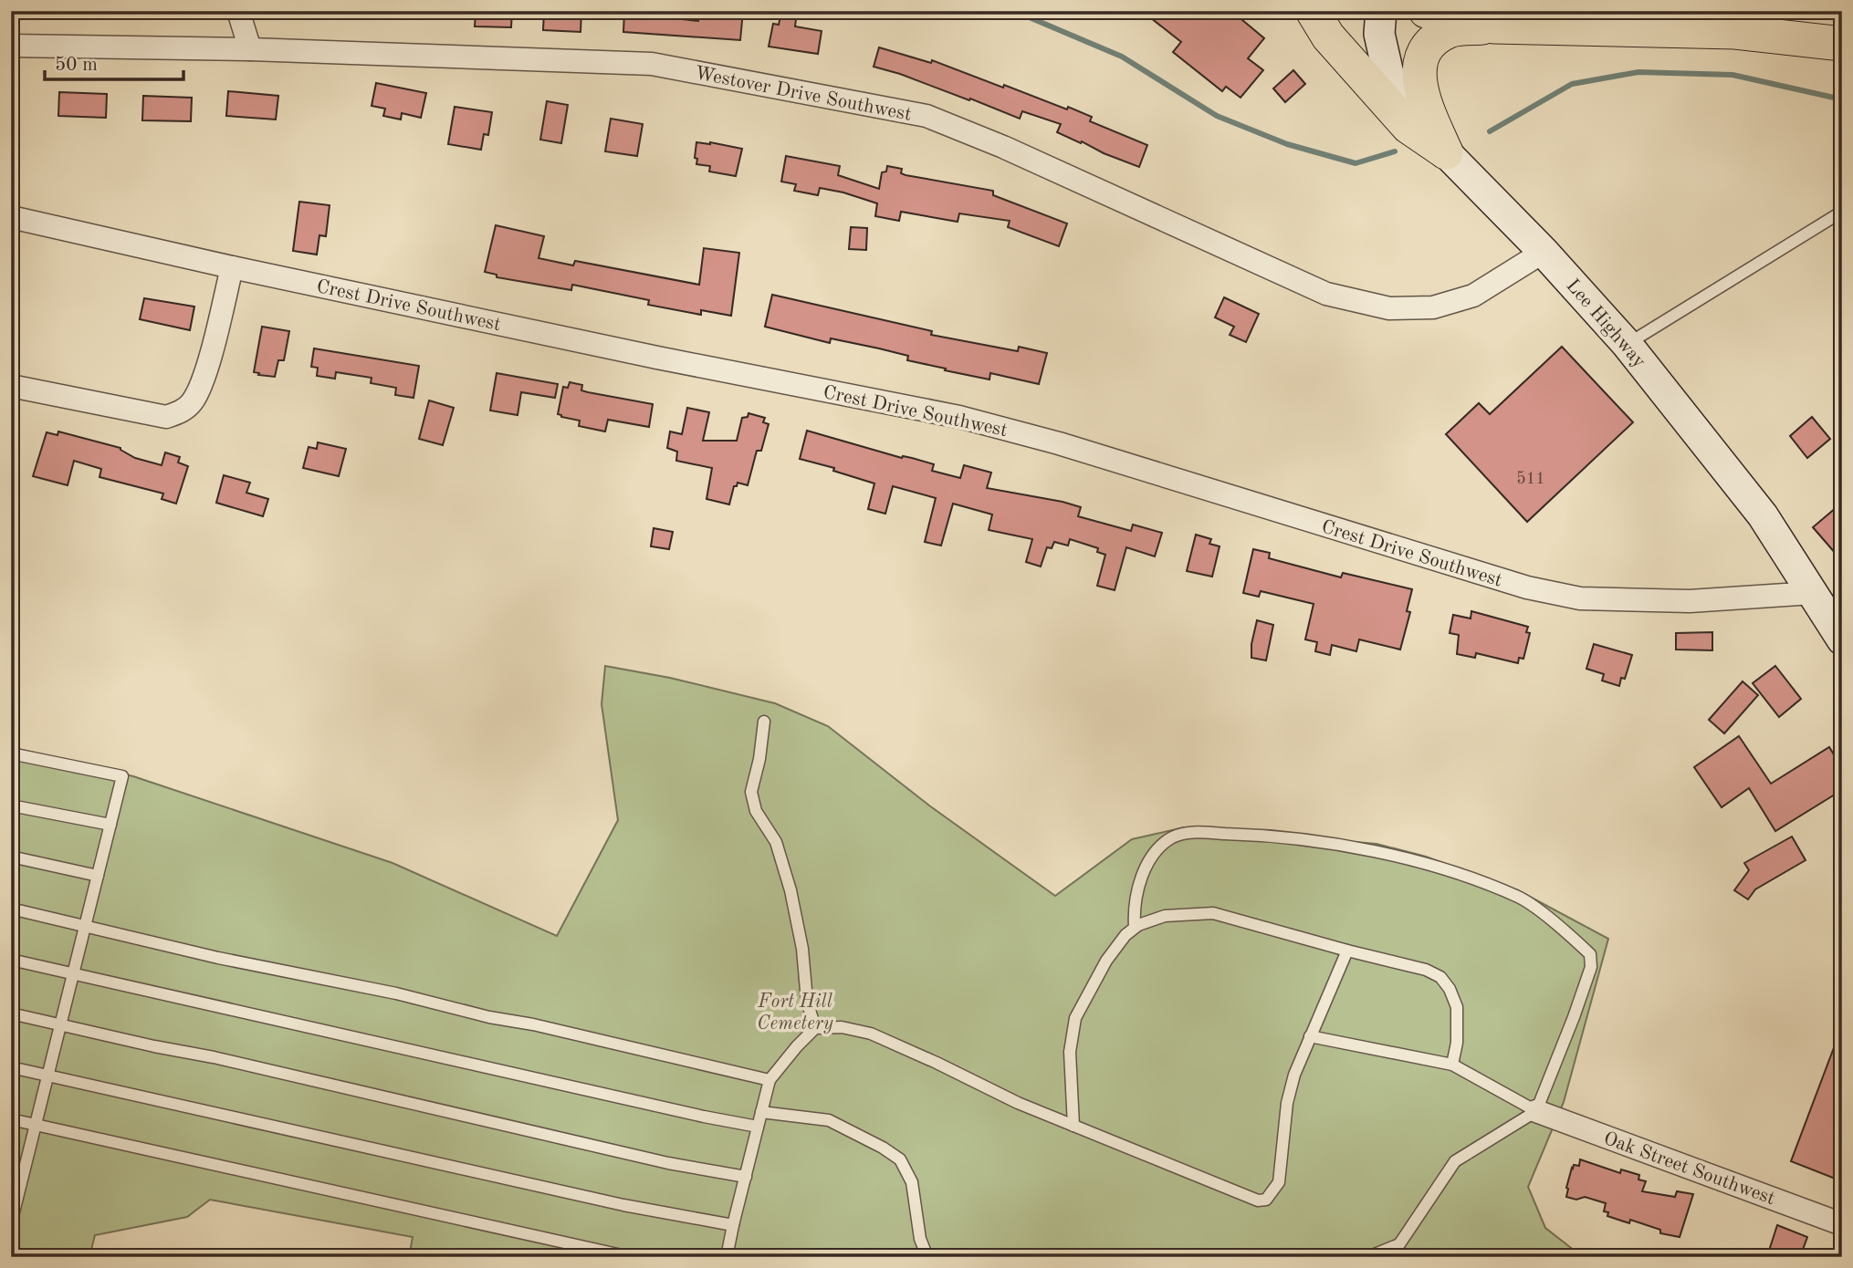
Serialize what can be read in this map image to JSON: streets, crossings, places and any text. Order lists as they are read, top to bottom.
{
  "streets": {
    "main road": ["Lee Highway"],
    "street": ["Westover Drive Southwest", "Crest Drive Southwest", "Oak Street Southwest"]
  },
  "crossings": [
    ["Westover Drive Southwest", "Lee Highway"],
    ["Crest Drive Southwest", "Lee Highway"]
  ],
  "parks": ["Fort Hill Cemetery"],
  "house_numbers": ["511"],
  "scale_bar": "50 m"
}
